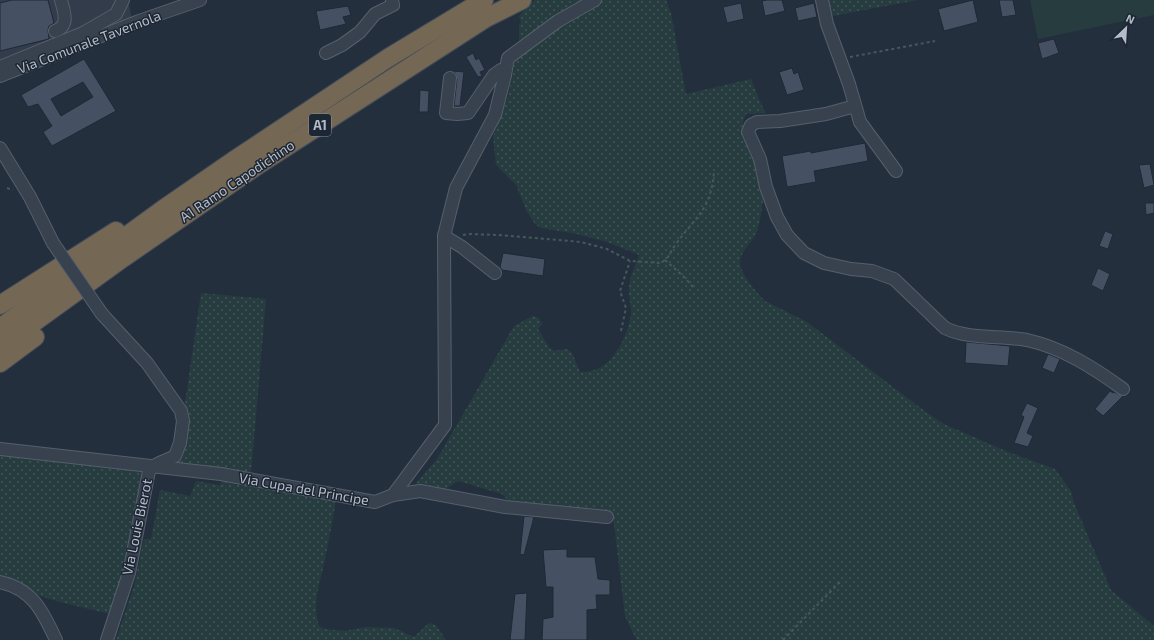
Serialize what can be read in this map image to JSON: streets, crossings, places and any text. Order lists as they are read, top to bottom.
{
  "streets": {
    "highway": ["A1", "A1 Ramo Capodichino"],
    "street": ["Via Comunale Tavernola", "Via Cupa del Principe", "Via Louis Bierot"]
  },
  "crossings": [
    ["Via Cupa del Principe", "Via Louis Bierot"]
  ],
  "north": "top right"
}
